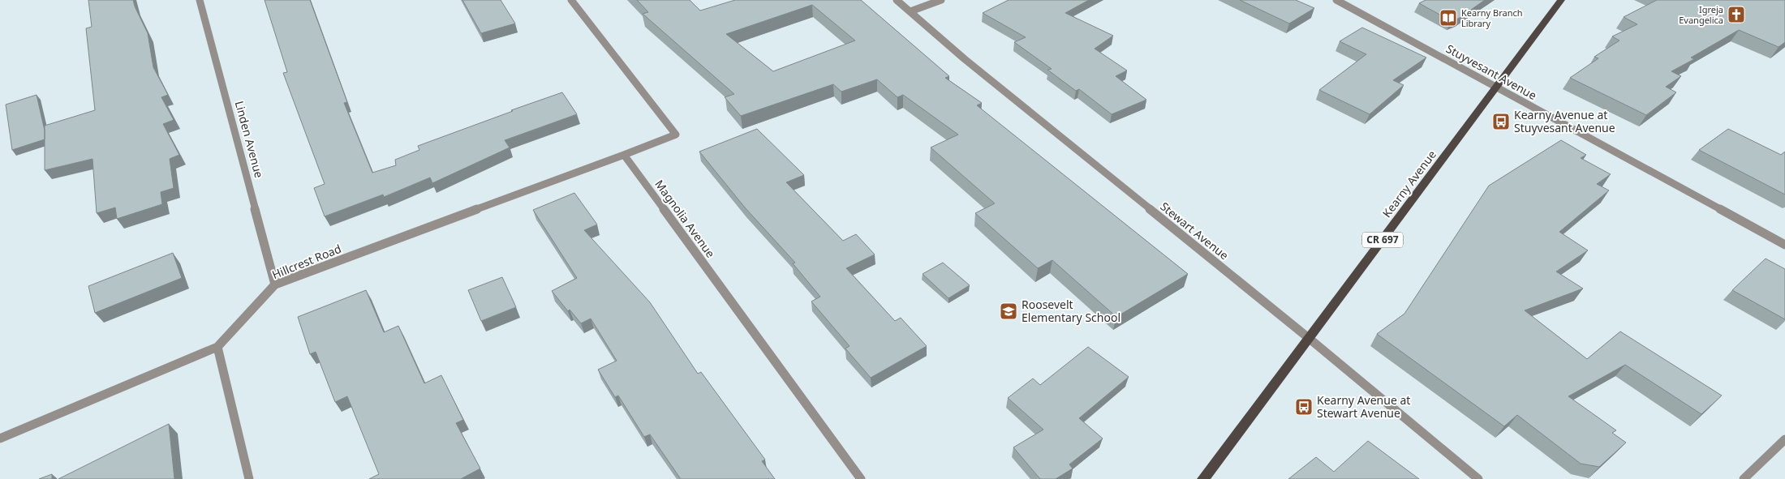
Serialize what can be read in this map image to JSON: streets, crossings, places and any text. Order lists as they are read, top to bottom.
{
  "streets": {
    "main road": ["Kearny Avenue", "CR 697"],
    "street": [
      "Stuyvesant Avenue",
      "Linden Avenue",
      "Magnolia Avenue",
      "Stewart Avenue",
      "Hillcrest Road"
    ]
  },
  "crossings": [
    ["Stuyvesant Avenue", "Kearny Avenue"],
    ["Linden Avenue", "Hillcrest Road"],
    ["Kearny Avenue", "Stewart Avenue"],
    ["Magnolia Avenue", "Hillcrest Road"]
  ],
  "places": {
    "church": ["Igreja Evangelica"],
    "library": ["Kearny Branch Library"],
    "bus stop": ["Kearny Avenue at Stuyvesant Avenue", "Kearny Avenue at Stewart Avenue"],
    "school or university": ["Roosevelt Elementary School"]
  }
}
